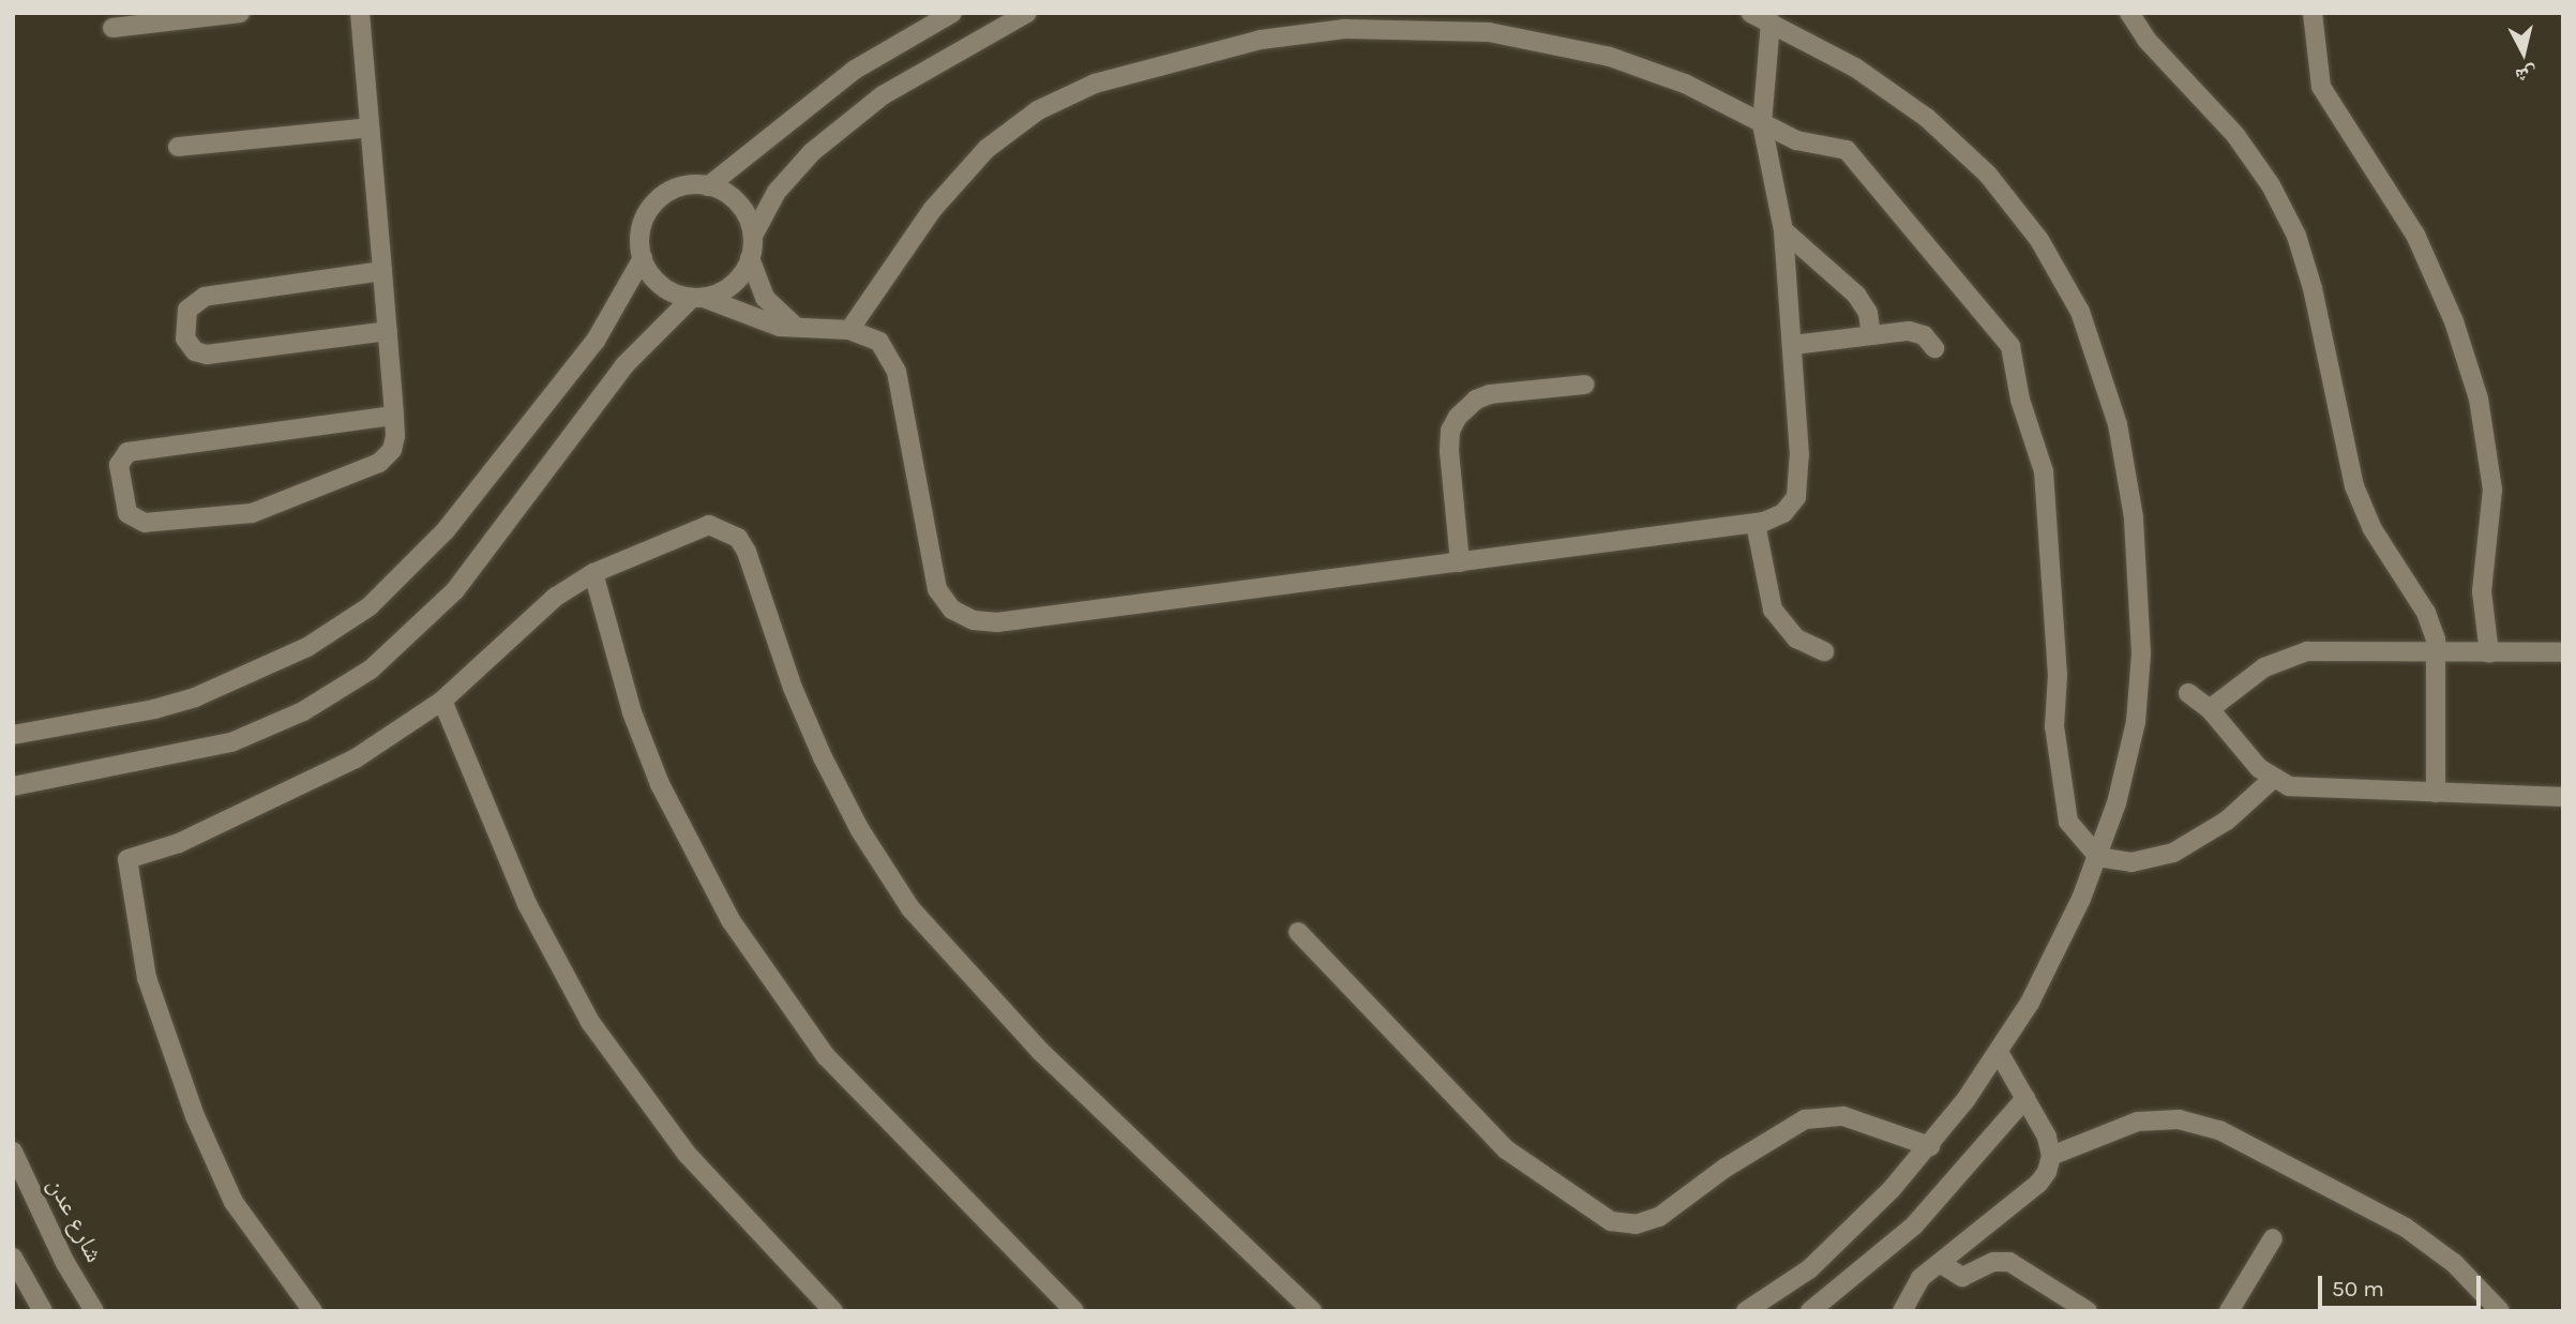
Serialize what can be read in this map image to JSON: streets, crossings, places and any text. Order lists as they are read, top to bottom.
{
  "streets": {
    "street": ["شارع عدن"]
  },
  "scale_bar": "50 m",
  "north": "bottom"
}
